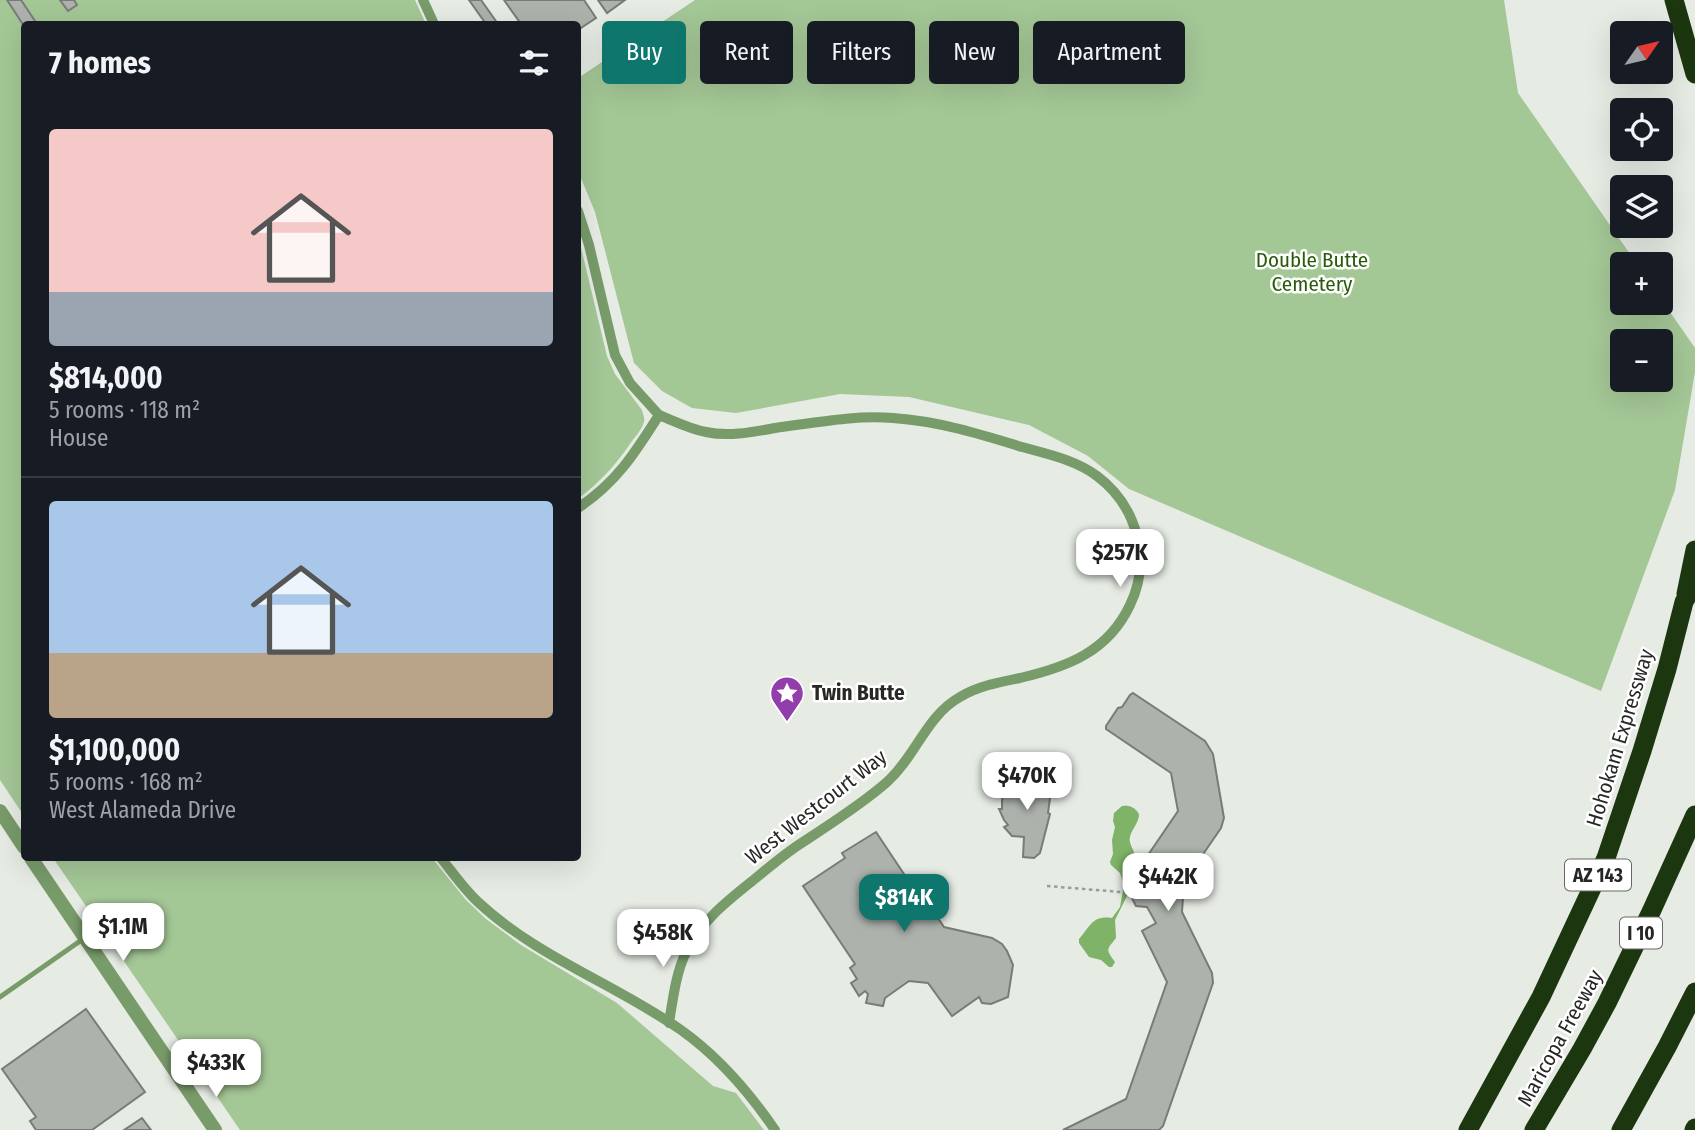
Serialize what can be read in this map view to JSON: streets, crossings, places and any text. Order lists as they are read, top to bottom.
{
  "streets": {
    "highway": [
      "Hohokam Expressway",
      "AZ 143",
      "I 10",
      "Maricopa Freeway"
    ],
    "street": ["West Westcourt Way"]
  },
  "parks": ["Double Butte Cemetery"],
  "places": {
    "place": ["Twin Butte"]
  },
  "north": "top right",
  "page": {
    "map_buttons": ["+", "−"],
    "chip": [
      "Buy",
      "Rent",
      "Filters",
      "New",
      "Apartment"
    ],
    "heading": "7 homes",
    "list": [
      {
        "name": "$814,000",
        "note": "5 rooms · 118 m² · House"
      },
      {
        "name": "$1,100,000",
        "note": "5 rooms · 168 m² · West Alameda Drive"
      }
    ],
    "price": [
      "$257K",
      "$470K",
      "$442K",
      "$814K",
      "$1.1M",
      "$458K",
      "$433K"
    ]
  }
}
